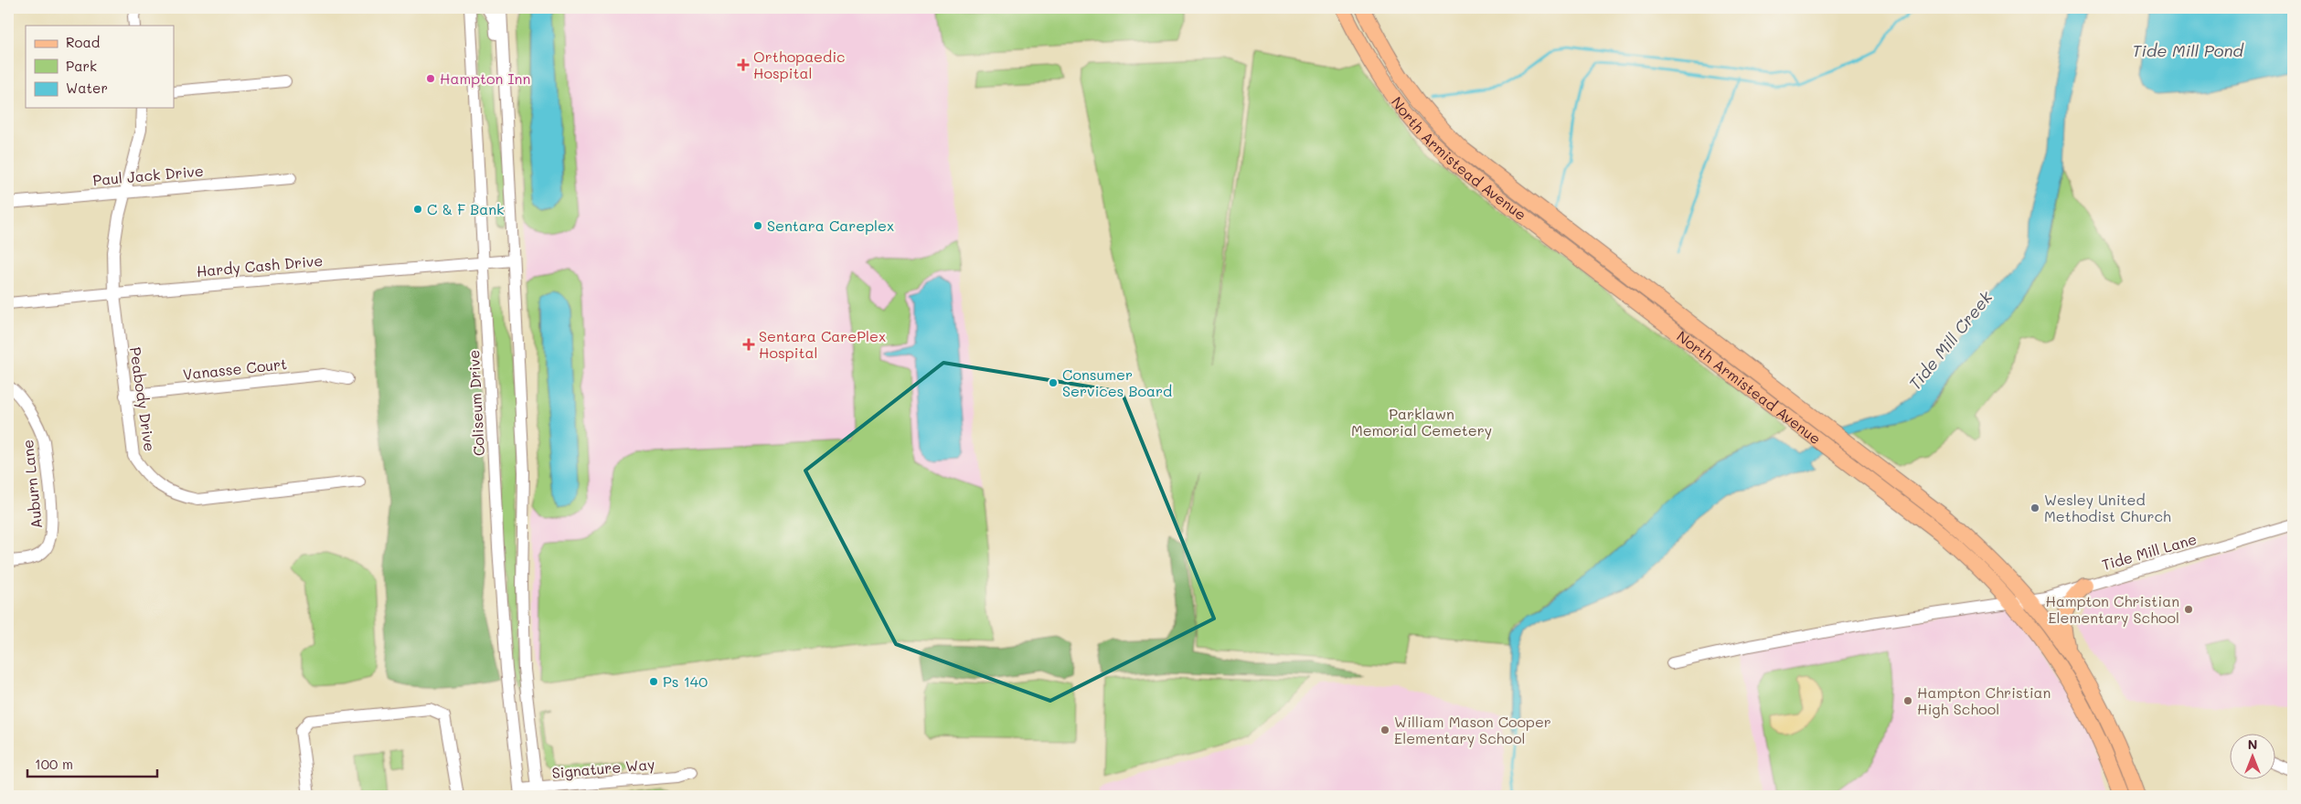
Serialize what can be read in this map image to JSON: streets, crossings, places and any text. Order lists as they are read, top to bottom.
{
  "streets": {
    "main road": ["North Armistead Avenue"],
    "street": [
      "Paul Jack Drive",
      "Hardy Cash Drive",
      "Vanasse Court",
      "Peabody Drive",
      "Coliseum Drive",
      "Auburn Lane",
      "Tide Mill Lane",
      "Signature Way"
    ]
  },
  "crossings": [
    ["North Armistead Avenue", "Tide Mill Lane"],
    ["Paul Jack Drive", "Peabody Drive"],
    ["Hardy Cash Drive", "Peabody Drive"],
    ["Hardy Cash Drive", "Coliseum Drive"],
    ["Vanasse Court", "Peabody Drive"],
    ["Coliseum Drive", "Signature Way"]
  ],
  "water": ["Tide Mill Pond", "Tide Mill Creek"],
  "parks": ["Parklawn Memorial Cemetery"],
  "places": {
    "health": ["Orthopaedic Hospital", "Sentara CarePlex Hospital"],
    "other": [
      "Hampton Inn",
      "C & F Bank",
      "Sentara Careplex",
      "Consumer Services Board",
      "Wesley United Methodist Church",
      "Hampton Christian Elementary School",
      "Ps 140",
      "Hampton Christian High School",
      "William Mason Cooper Elementary School"
    ]
  },
  "legend": ["Road", "Park", "Water"],
  "scale_bar": "100 m",
  "north": "top"
}
